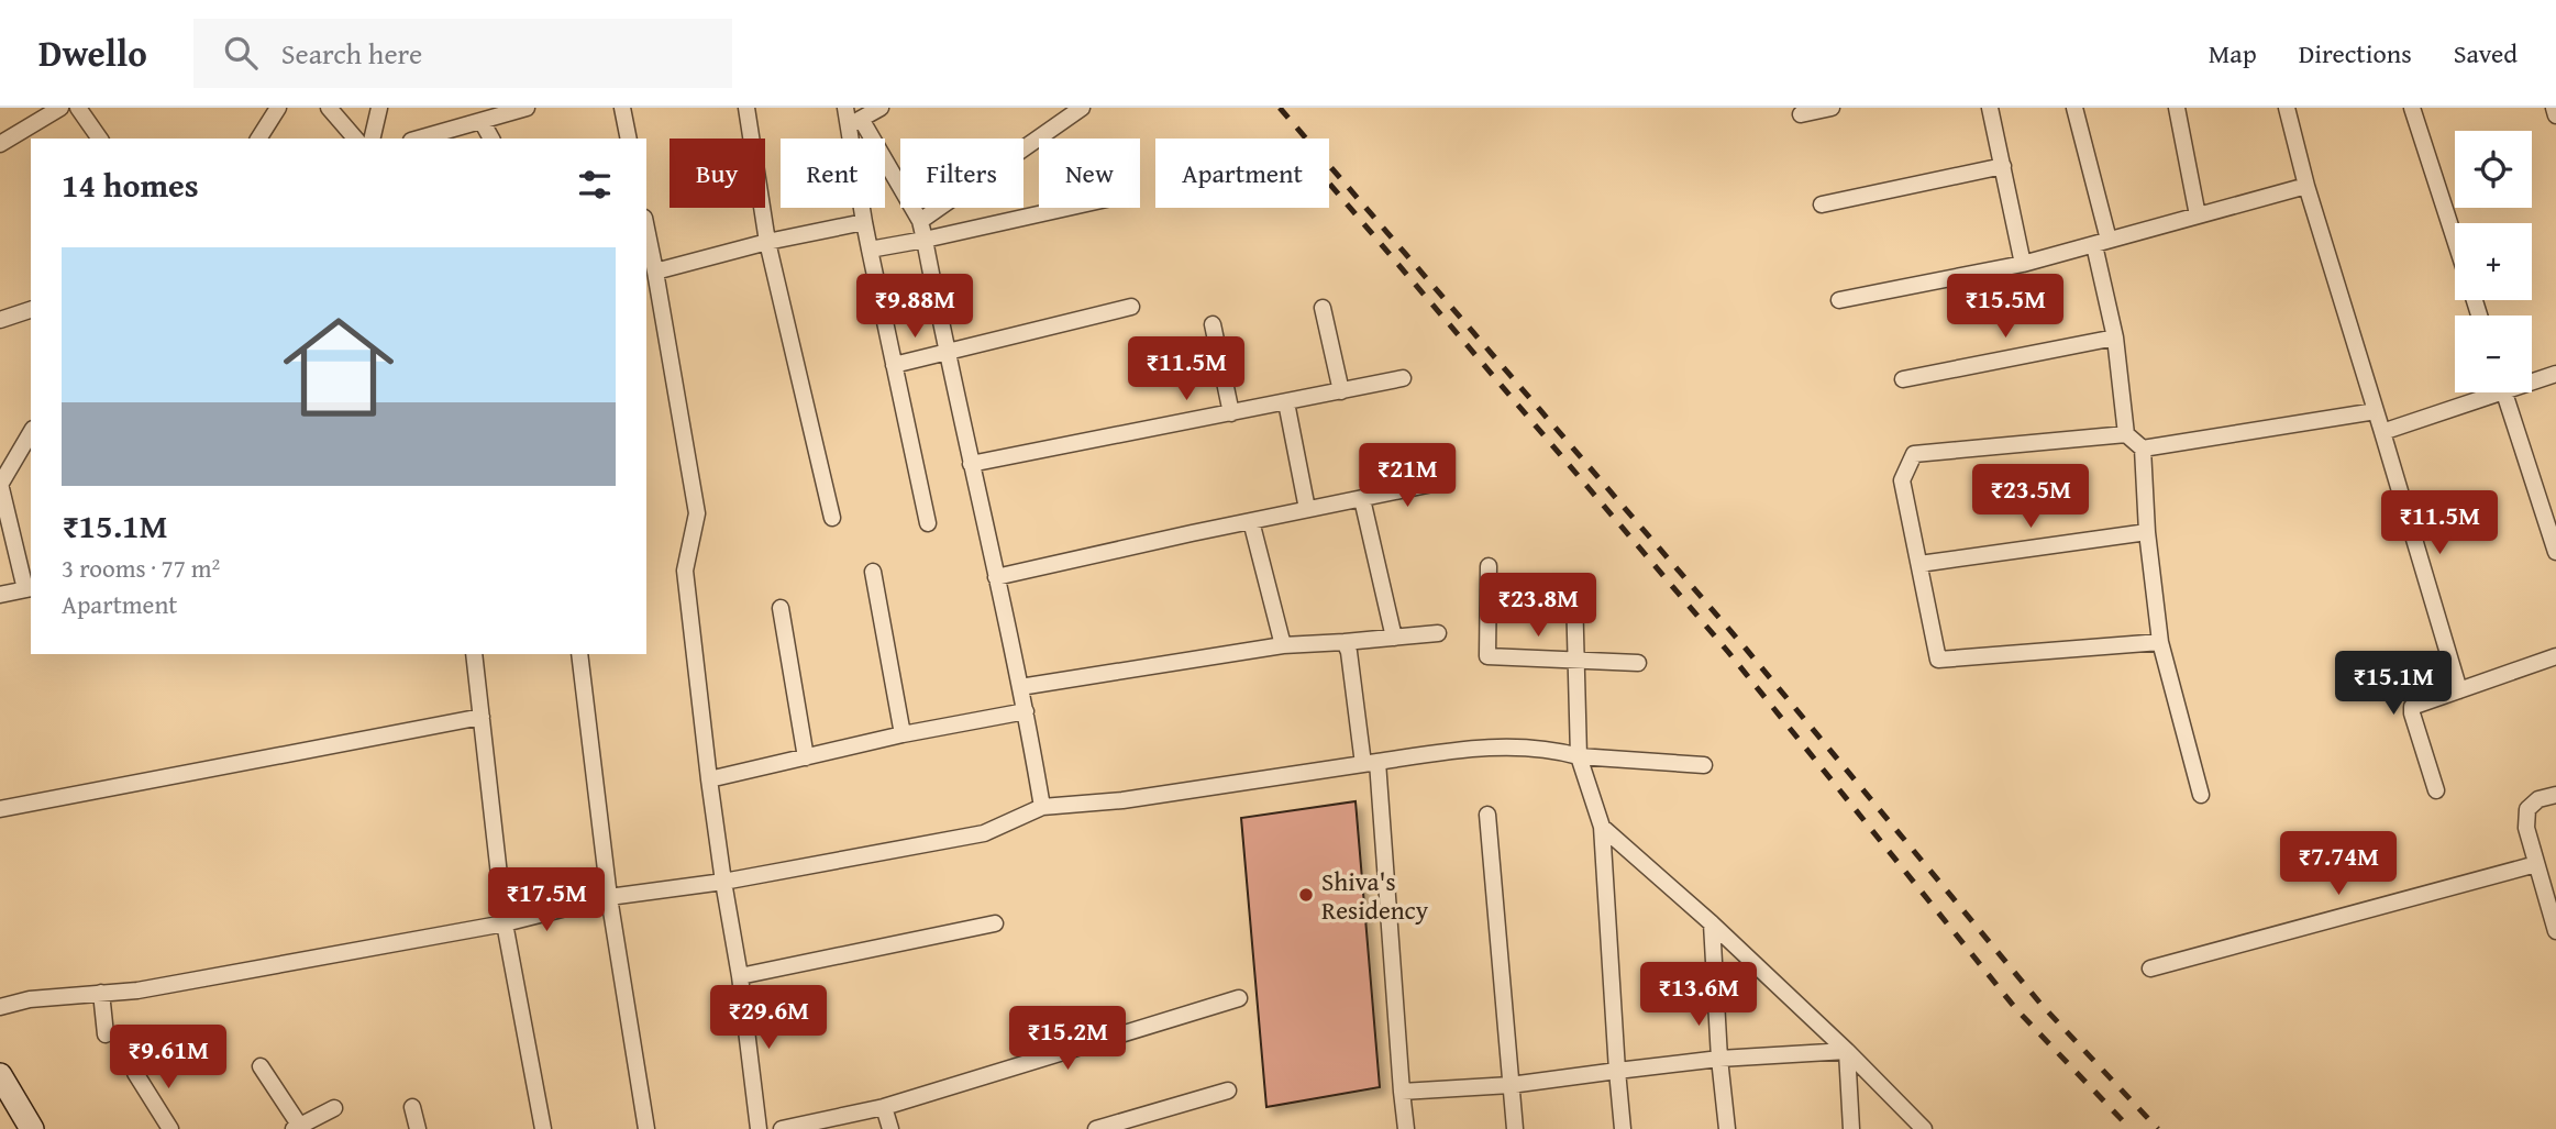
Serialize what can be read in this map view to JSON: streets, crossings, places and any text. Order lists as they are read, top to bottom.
{
  "places": ["Shiva's Residency"],
  "page": {
    "header": "Dwello",
    "search": "Search here",
    "nav": ["Map", "Directions", "Saved"],
    "map_buttons": ["+", "−"],
    "chip": [
      "Buy",
      "Rent",
      "Filters",
      "New",
      "Apartment"
    ],
    "heading": "14 homes",
    "list": [
      {
        "name": "₹15.1M",
        "note": "3 rooms · 77 m² · Apartment"
      }
    ],
    "price": [
      "₹9.88M",
      "₹15.5M",
      "₹11.5M",
      "₹21M",
      "₹23.5M",
      "₹11.5M",
      "₹23.8M",
      "₹15.1M",
      "₹7.74M",
      "₹17.5M",
      "₹13.6M",
      "₹29.6M",
      "₹15.2M",
      "₹9.61M"
    ]
  }
}
